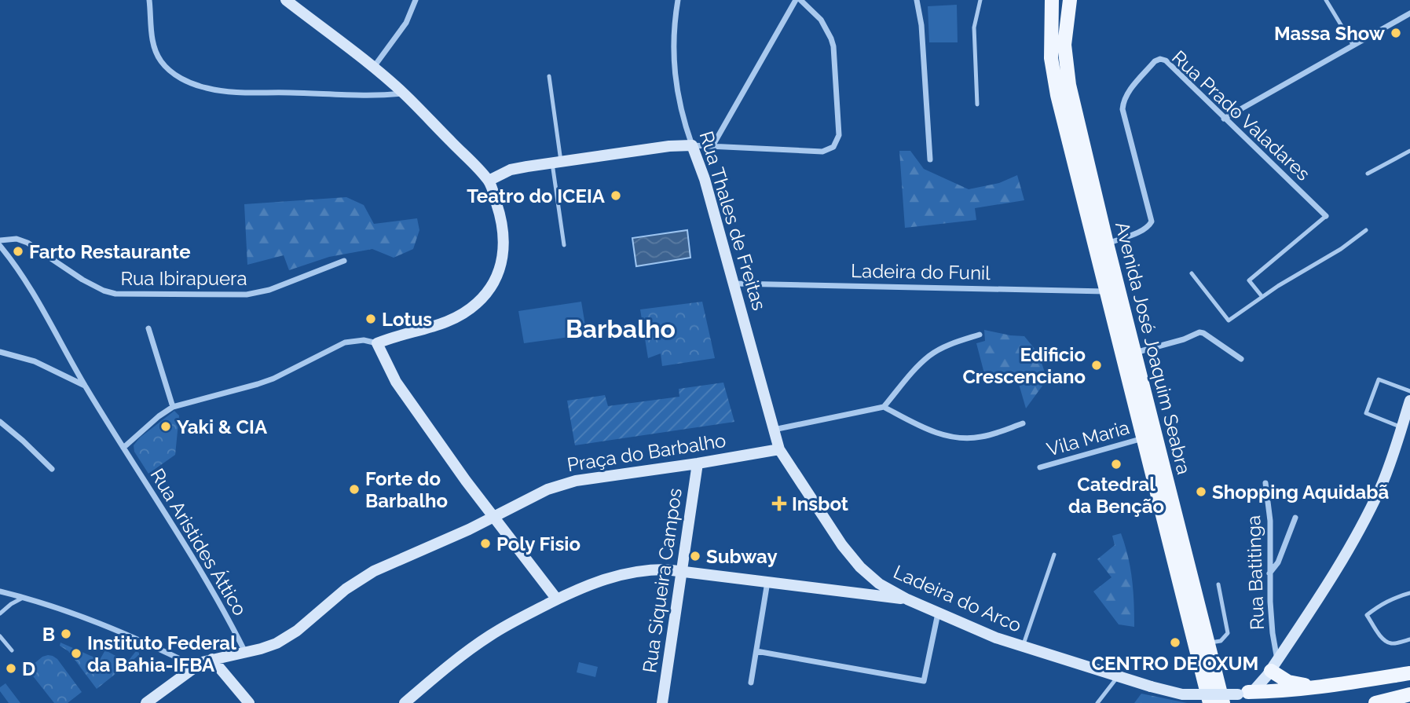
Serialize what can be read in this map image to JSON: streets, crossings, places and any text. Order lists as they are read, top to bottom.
{
  "streets": {
    "main road": ["Avenida José Joaquim Seabra"],
    "street": [
      "Rua Prado Valadares",
      "Rua Thales de Freitas",
      "Ladeira do Funil",
      "Rua Ibirapuera",
      "Vila Maria",
      "Praça do Barbalho",
      "Rua Aristides Áttico",
      "Rua Batitinga",
      "Rua Siqueira Campos",
      "Ladeira do Arco"
    ]
  },
  "crossings": [
    ["Rua Prado Valadares", "Avenida José Joaquim Seabra"],
    ["Rua Thales de Freitas", "Ladeira do Funil"],
    ["Rua Thales de Freitas", "Praça do Barbalho"],
    ["Rua Thales de Freitas", "Ladeira do Arco"],
    ["Ladeira do Funil", "Avenida José Joaquim Seabra"],
    ["Avenida José Joaquim Seabra", "Vila Maria"],
    ["Praça do Barbalho", "Rua Aristides Áttico"],
    ["Praça do Barbalho", "Rua Siqueira Campos"],
    ["Praça do Barbalho", "Ladeira do Arco"]
  ],
  "districts": ["Barbalho"],
  "places": {
    "other": [
      "Massa Show",
      "Teatro do ICEIA",
      "Farto Restaurante",
      "Lotus",
      "Edificio Crescenciano",
      "Yaki & CIA",
      "Catedral da Benção",
      "Forte do Barbalho",
      "Shopping Aquidabã",
      "Poly Fisio",
      "Subway",
      "B",
      "CENTRO DE OXUM",
      "Instituto Federal da Bahia-IFBA",
      "D"
    ],
    "health": ["Insbot"]
  }
}
